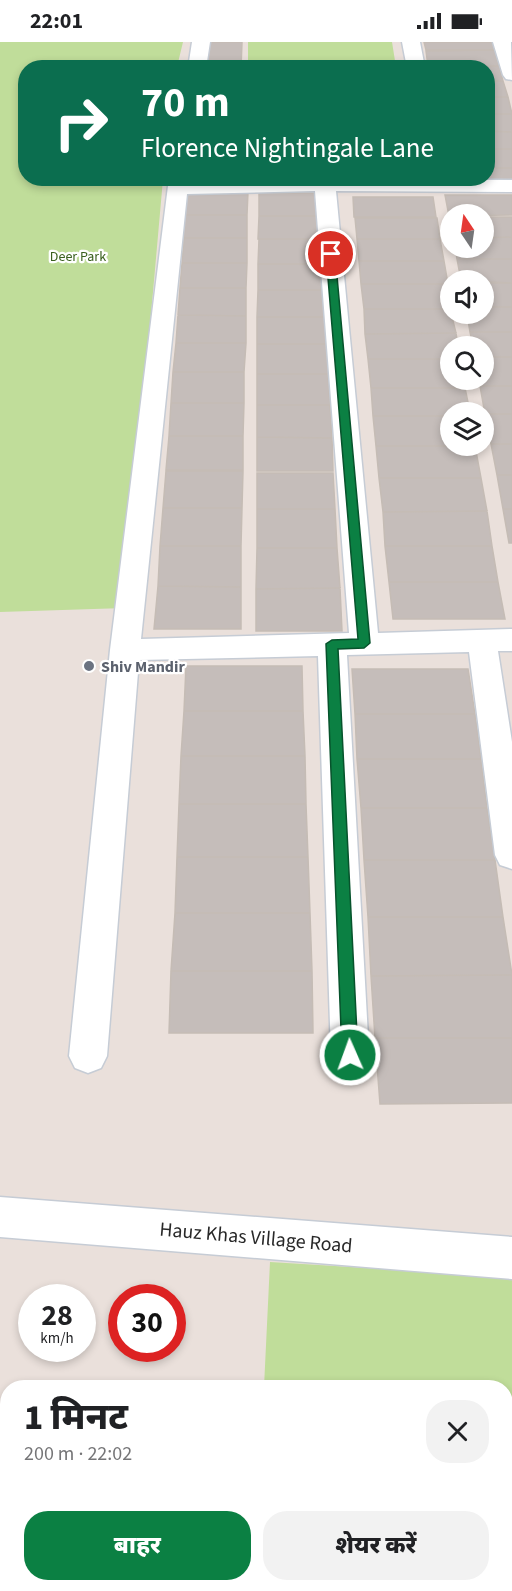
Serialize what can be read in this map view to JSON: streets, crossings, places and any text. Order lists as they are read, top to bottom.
{
  "streets": {
    "street": ["Hauz Khas Village Road"]
  },
  "parks": ["Deer Park"],
  "places": ["Shiv Mandir"],
  "north": "top",
  "page": {
    "status": "22:01",
    "turn": ["70 m", "Florence Nightingale Lane"],
    "speed": "28 km/h",
    "limit": "30",
    "heading": ["1 मिनट", "200 m · 22:02"],
    "buttons": ["बाहर", "शेयर करें"]
  }
}
